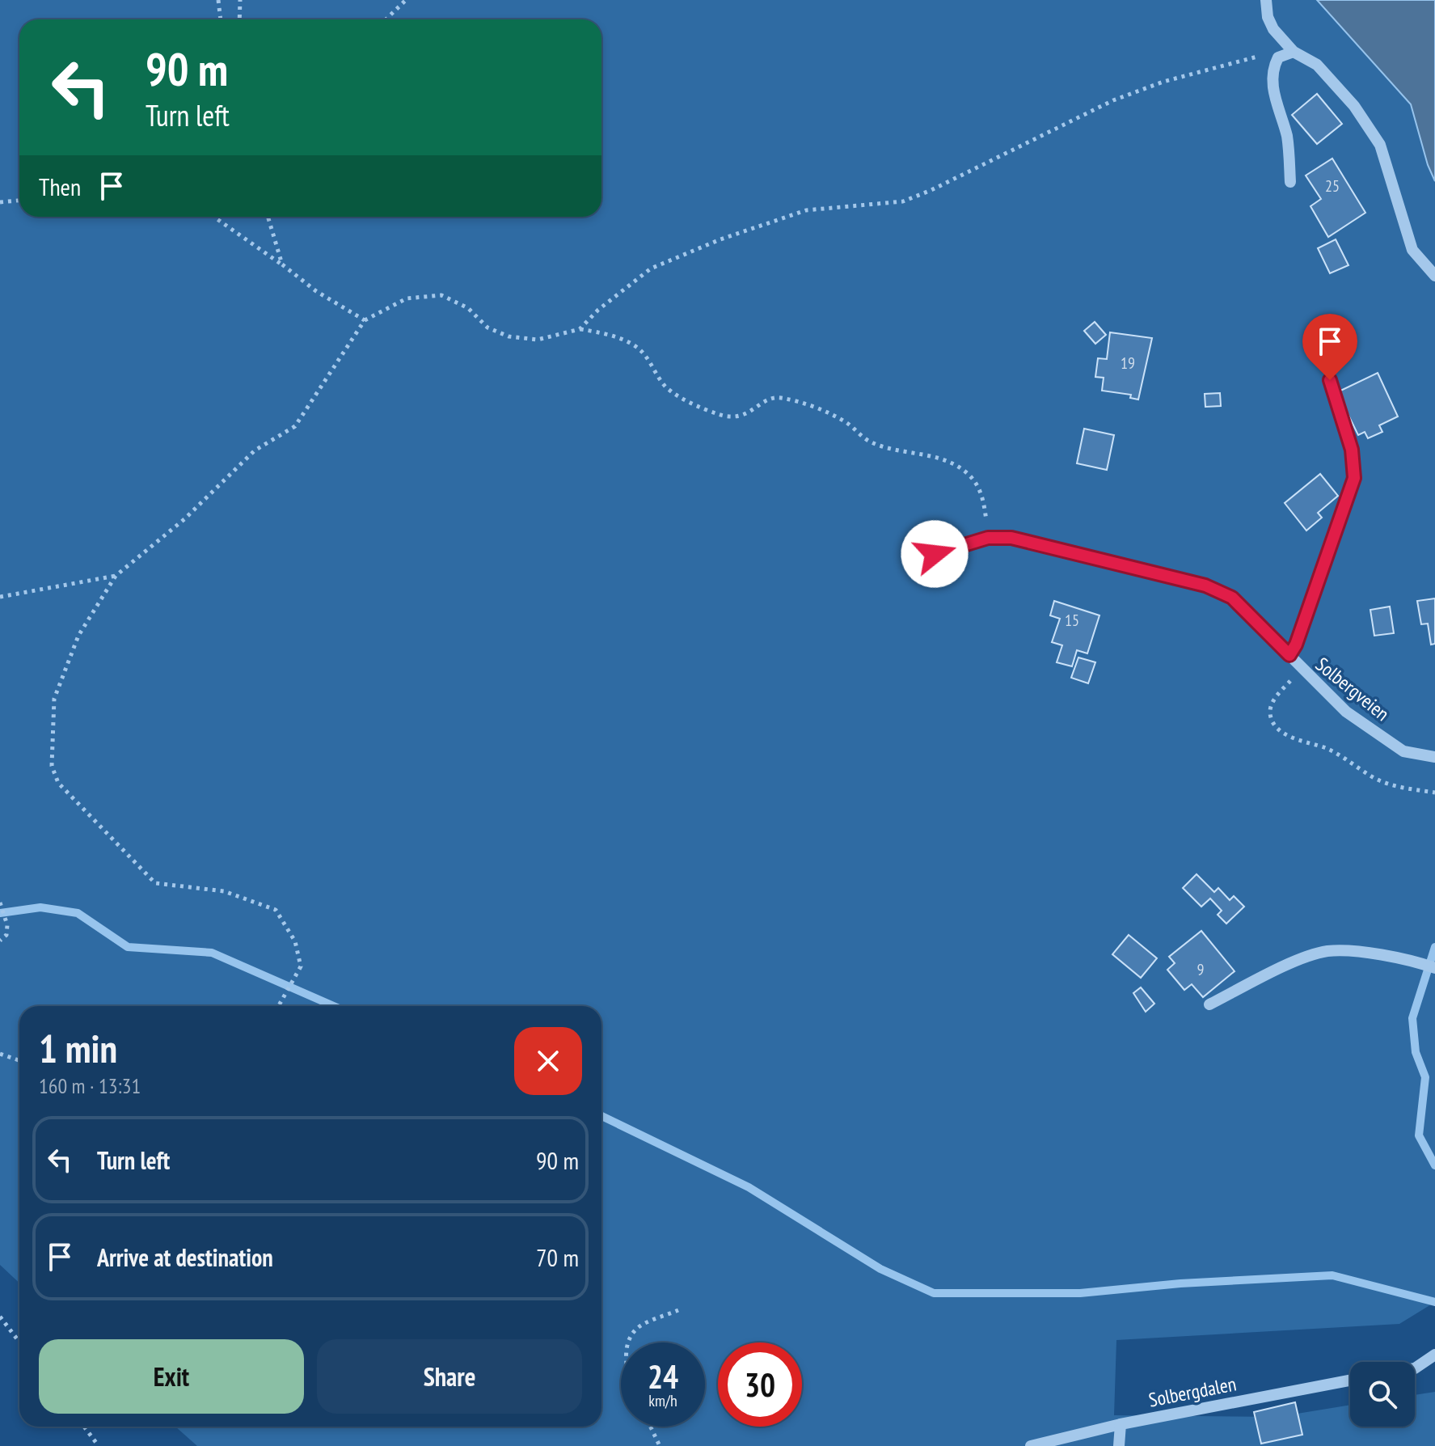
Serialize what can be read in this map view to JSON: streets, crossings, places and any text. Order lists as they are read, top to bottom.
{
  "streets": {
    "street": ["Solbergveien", "Solbergdalen"]
  },
  "house_numbers": [
    "25",
    "19",
    "15",
    "9"
  ],
  "page": {
    "turn": ["90 m", "Turn left"],
    "then": "Then",
    "heading": ["1 min", "160 m · 13:31"],
    "list": [
      {
        "name": "Turn left",
        "value": "90 m"
      },
      {
        "name": "Arrive at destination",
        "value": "70 m"
      }
    ],
    "buttons": ["Exit", "Share"],
    "speed": "24 km/h",
    "limit": "30"
  }
}
